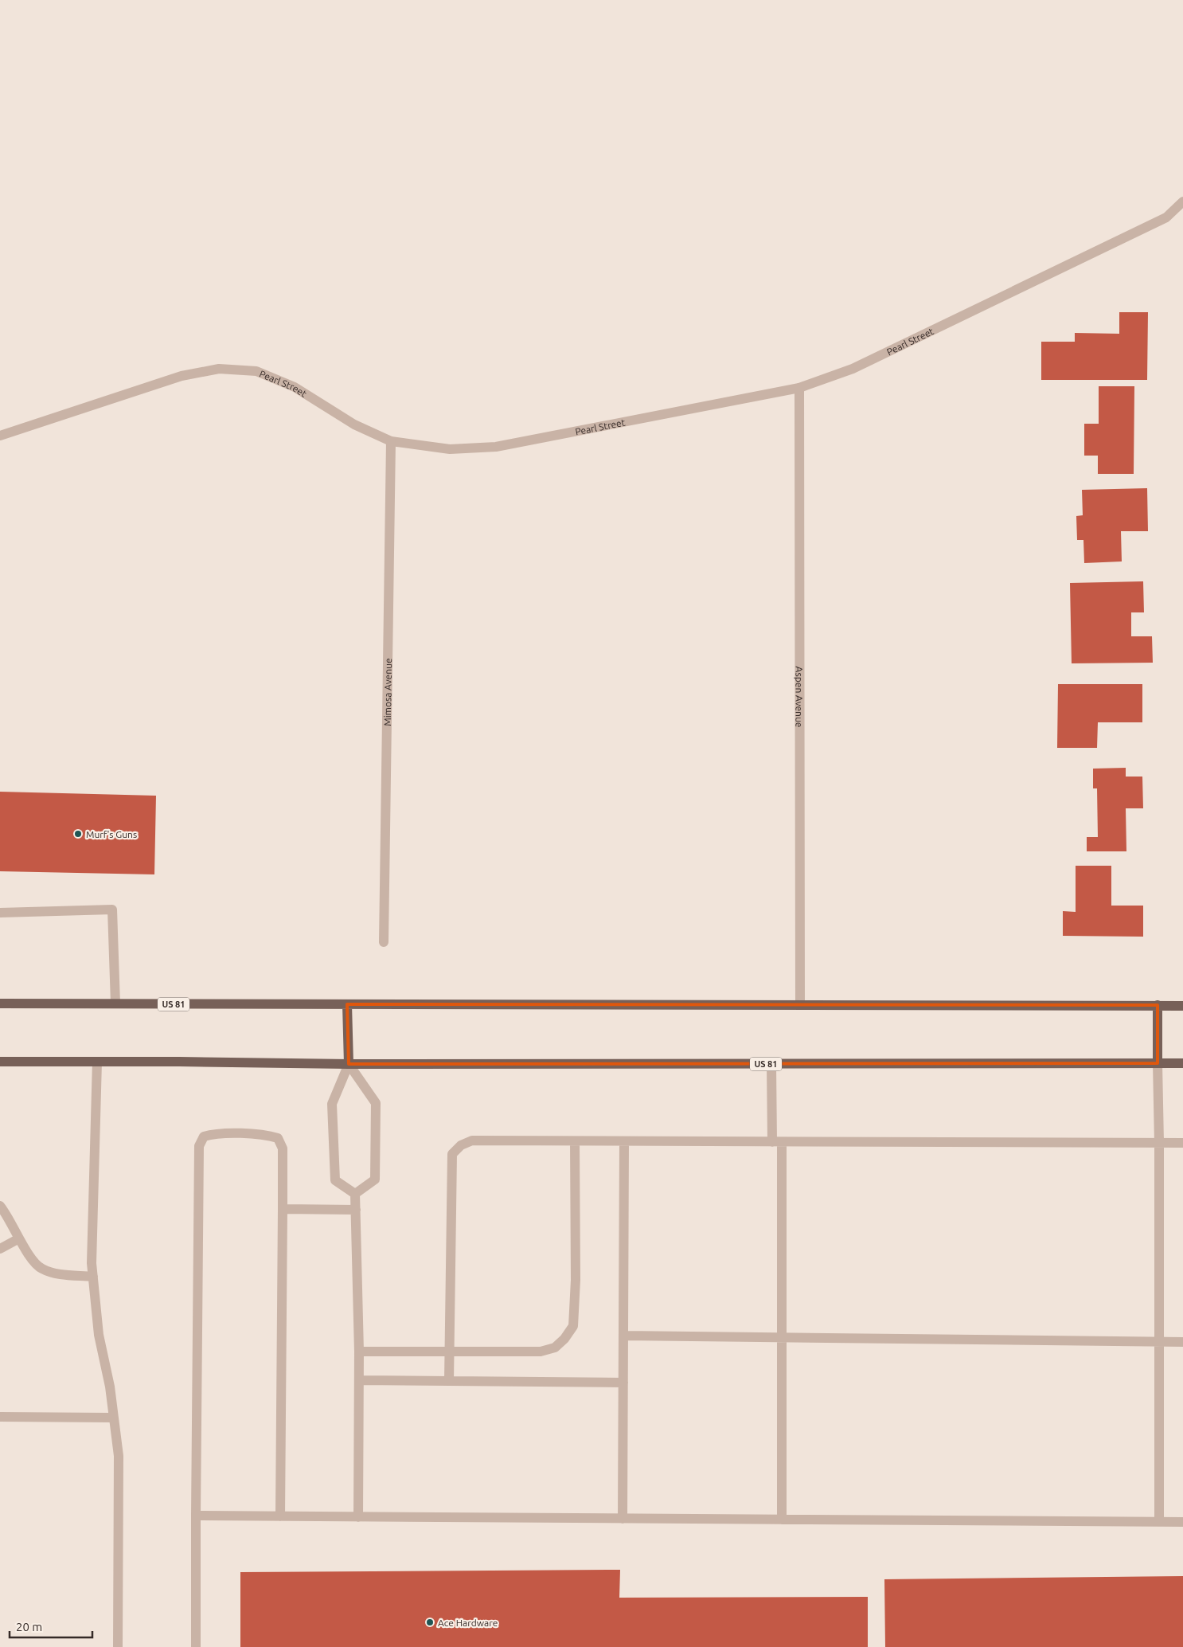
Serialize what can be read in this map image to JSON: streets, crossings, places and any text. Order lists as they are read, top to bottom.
{
  "streets": {
    "main road": ["US 81"],
    "street": ["Pearl Street", "Mimosa Avenue", "Aspen Avenue"]
  },
  "crossings": [
    ["Pearl Street", "Mimosa Avenue"],
    ["Pearl Street", "Aspen Avenue"],
    ["Aspen Avenue", "US 81"]
  ],
  "places": ["Murf's Guns", "Ace Hardware"],
  "scale_bar": "20 m"
}
